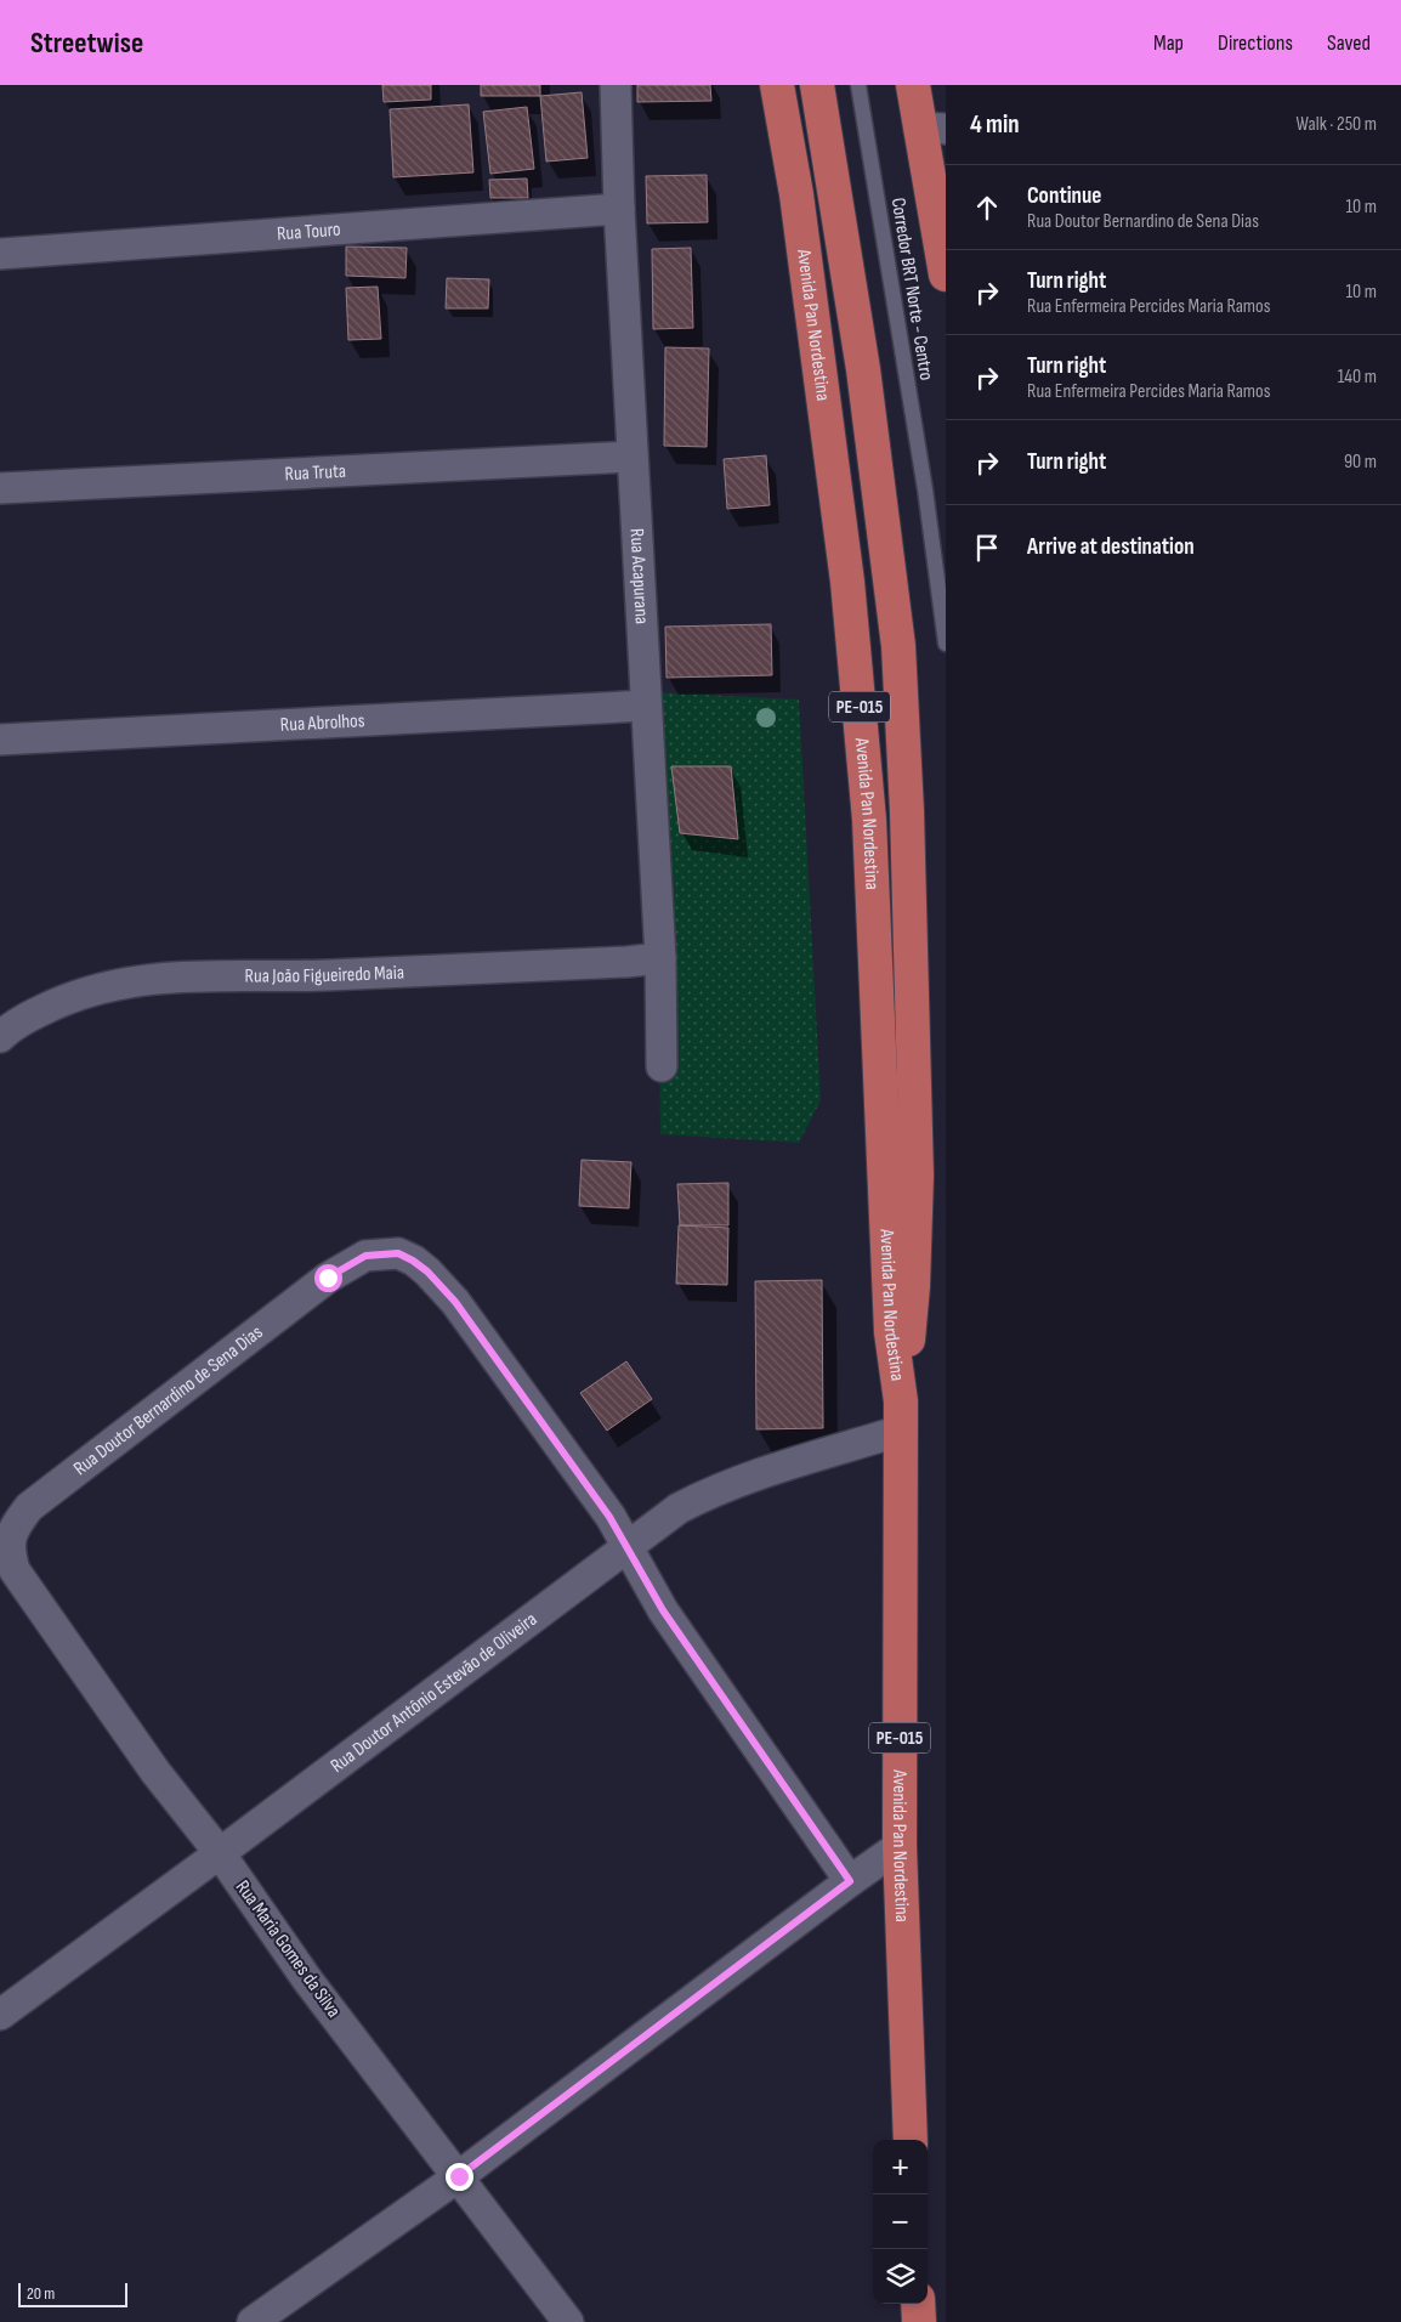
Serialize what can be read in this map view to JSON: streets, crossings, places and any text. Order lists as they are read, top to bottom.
{
  "streets": {
    "highway": ["Avenida Pan Nordestina", "PE-015"],
    "street": [
      "Rua Touro",
      "Rua Truta",
      "Rua Acapurana",
      "Rua Abrolhos",
      "Rua João Figueiredo Maia",
      "Rua Doutor Bernardino de Sena Dias",
      "Rua Doutor Antônio Estevão de Oliveira",
      "Rua Maria Gomes da Silva"
    ],
    "lane": ["Corredor BRT Norte - Centro"]
  },
  "crossings": [
    ["Rua Touro", "Rua Acapurana"],
    ["Avenida Pan Nordestina", "Rua Doutor Antônio Estevão de Oliveira"],
    ["Rua Truta", "Rua Acapurana"],
    ["Rua Acapurana", "Rua Abrolhos"],
    ["Rua Acapurana", "Rua João Figueiredo Maia"],
    ["Rua Doutor Bernardino de Sena Dias", "Rua Doutor Antônio Estevão de Oliveira"],
    ["Rua Doutor Bernardino de Sena Dias", "Rua Maria Gomes da Silva"],
    ["Rua Doutor Antônio Estevão de Oliveira", "Rua Maria Gomes da Silva"]
  ],
  "scale_bar": "20 m",
  "page": {
    "header": "Streetwise",
    "nav": ["Map", "Directions", "Saved"],
    "heading": ["4 min", "Walk · 250 m"],
    "list": [
      ["Continue", "Rua Doutor Bernardino de Sena Dias", "10 m"],
      ["Turn right", "Rua Enfermeira Percides Maria Ramos", "10 m"],
      ["Turn right", "Rua Enfermeira Percides Maria Ramos", "140 m"],
      ["Turn right", "90 m"],
      "Arrive at destination"
    ],
    "map_buttons": ["+", "−"],
    "scale": "20 m"
  }
}
